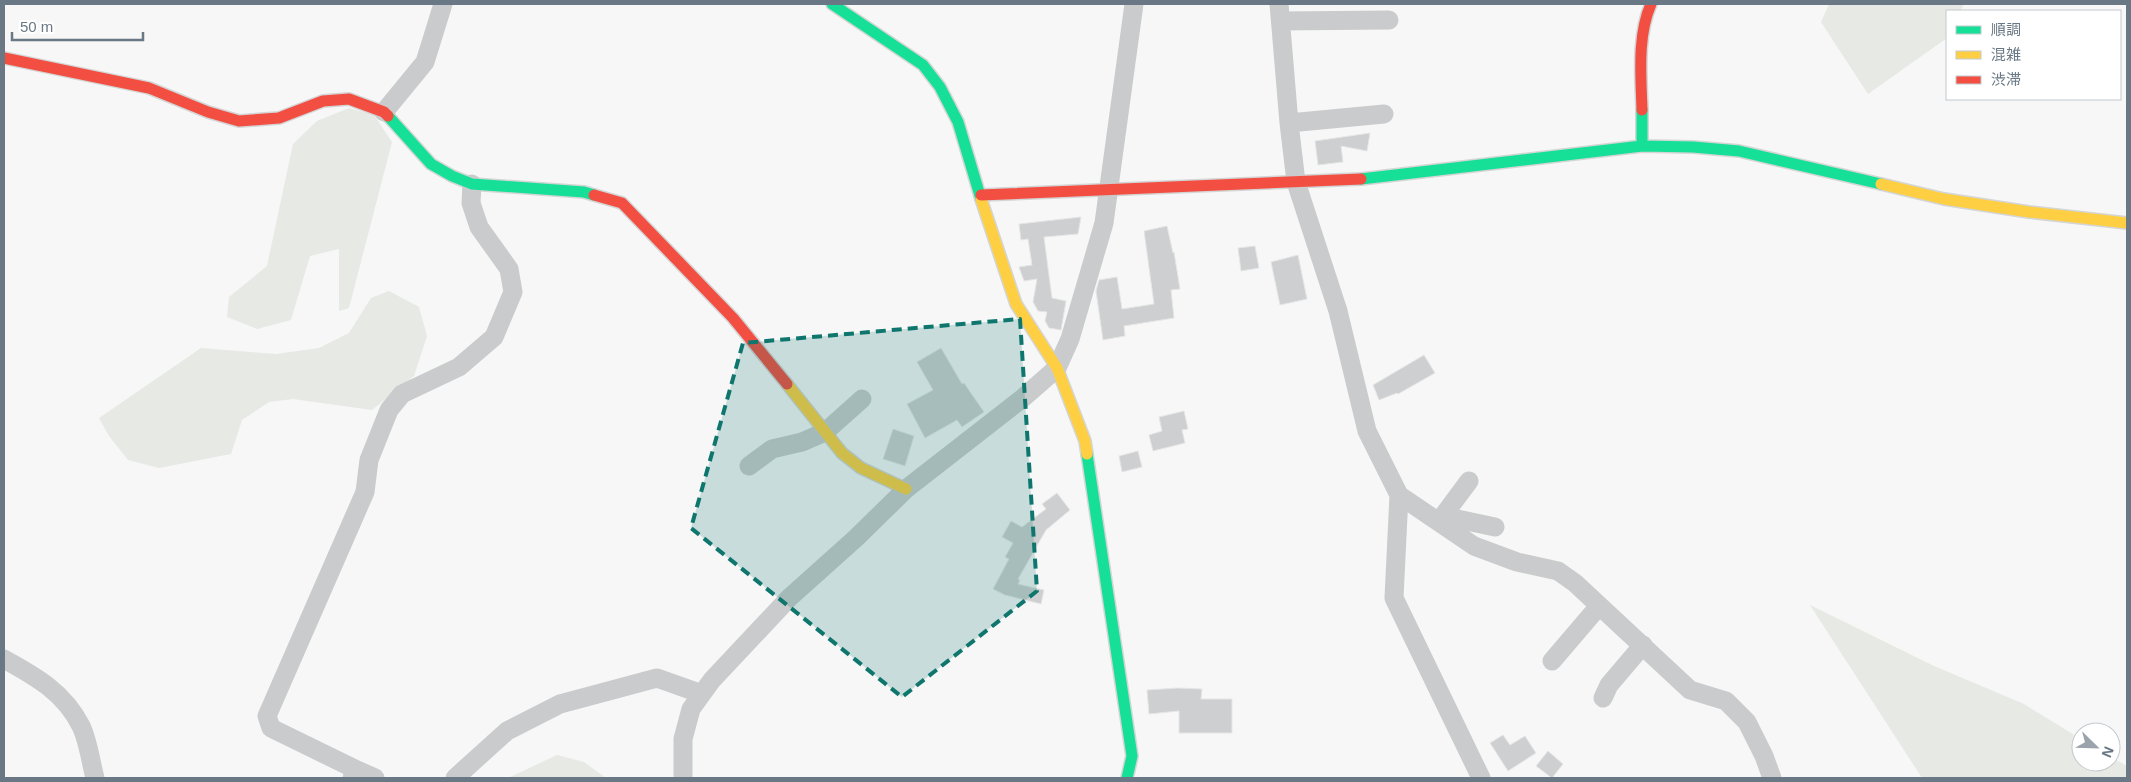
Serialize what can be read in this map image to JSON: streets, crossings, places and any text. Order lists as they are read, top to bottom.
{
  "legend": ["順調", "混雑", "渋滞"],
  "scale_bar": "50 m",
  "north": "bottom right"
}
